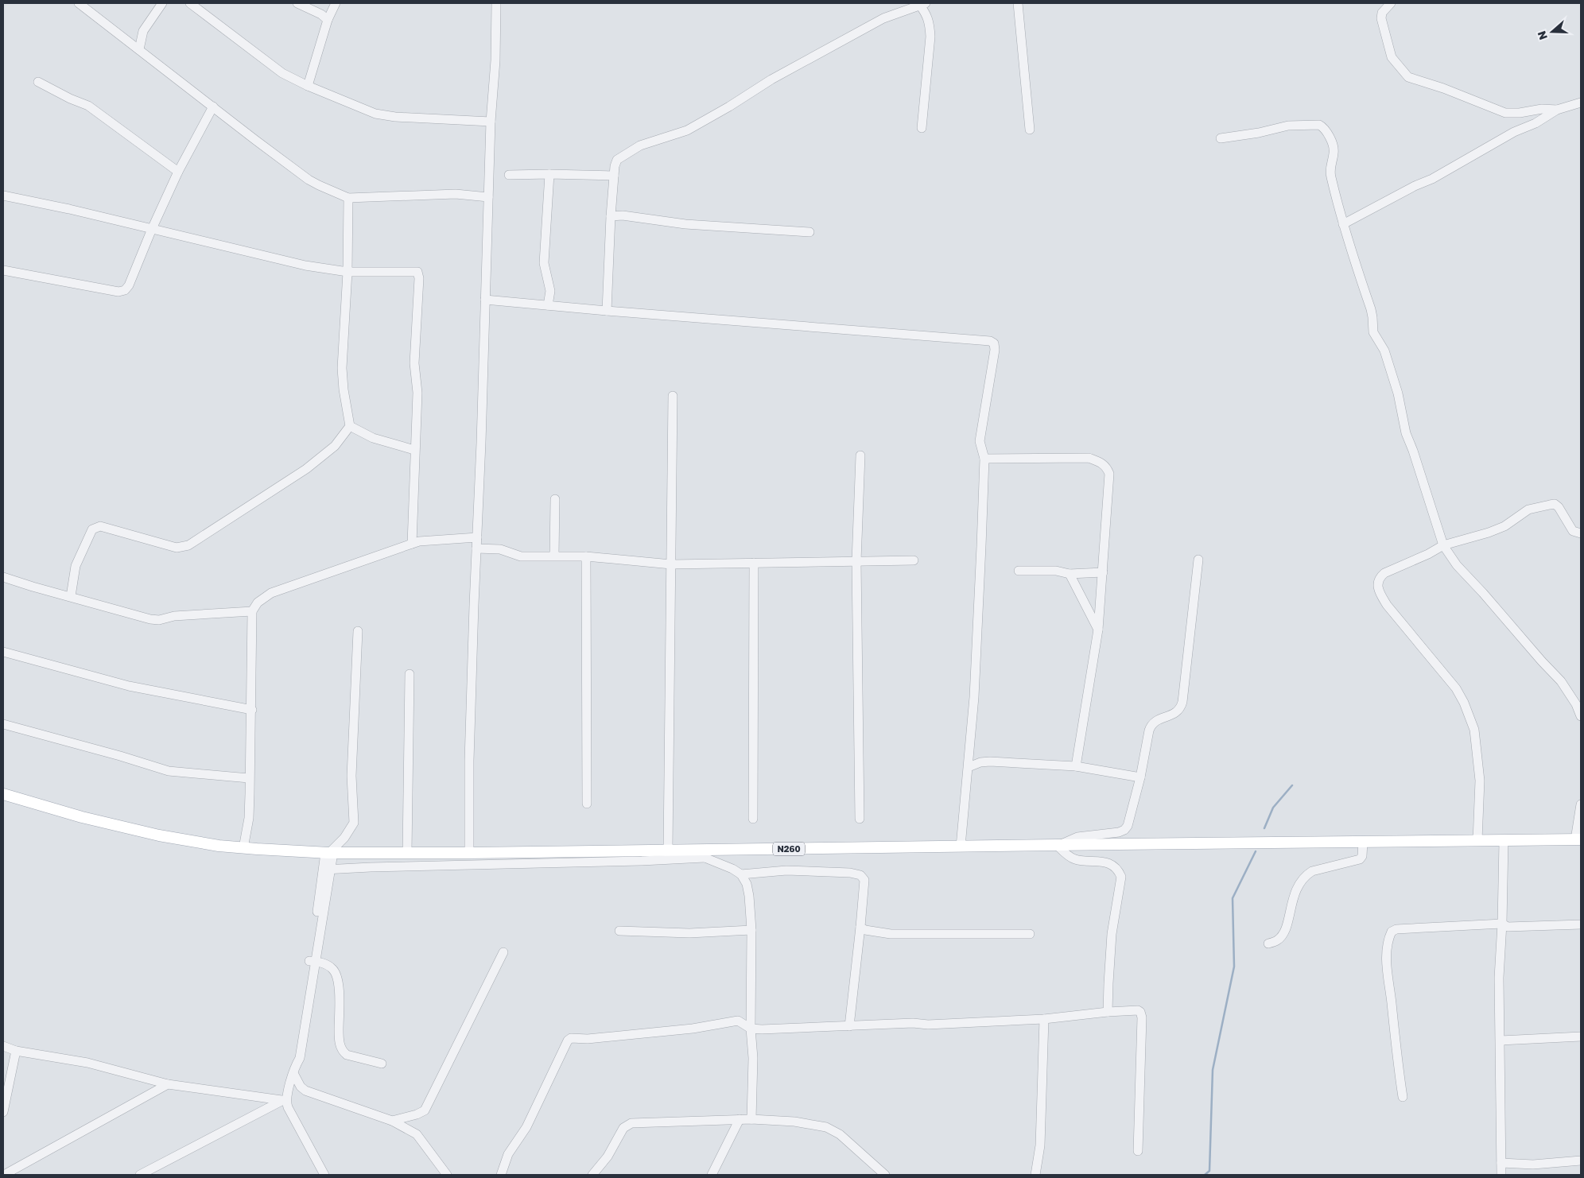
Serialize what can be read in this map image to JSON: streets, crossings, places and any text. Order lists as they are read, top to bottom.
{
  "streets": {
    "main road": ["N260"]
  },
  "north": "left"
}
